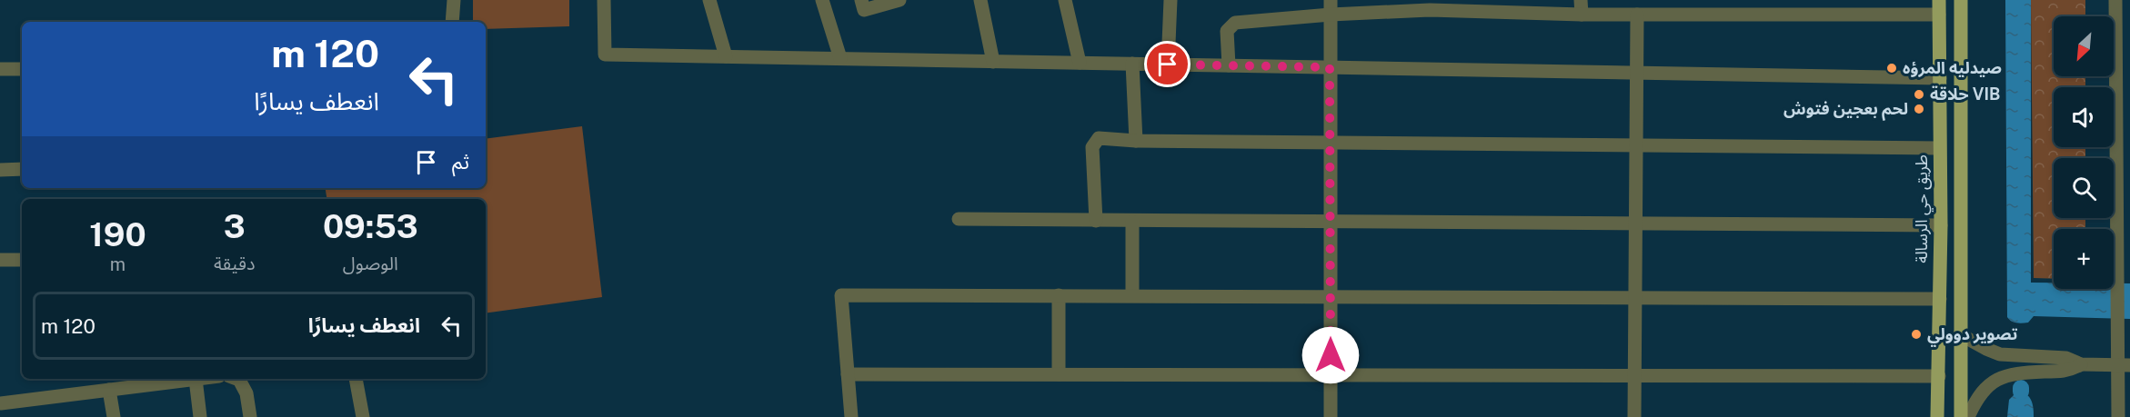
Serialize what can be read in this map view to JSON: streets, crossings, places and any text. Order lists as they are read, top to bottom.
{
  "streets": {
    "main road": ["طريق حي الرسالة"]
  },
  "places": [
    "صيدليه المرؤه",
    "حلاقة VIB",
    "لحم بعجين فتوش",
    "تصوير دوولي"
  ],
  "north": "bottom left",
  "page": {
    "map_buttons": "+",
    "turn": ["120 m", "انعطف يسارًا"],
    "then": "ثم",
    "eta": [
      "09:53",
      "الوصول",
      "3",
      "دقيقة",
      "190",
      "m"
    ],
    "list": [
      {
        "name": "انعطف يسارًا",
        "value": "120 m"
      }
    ]
  }
}
